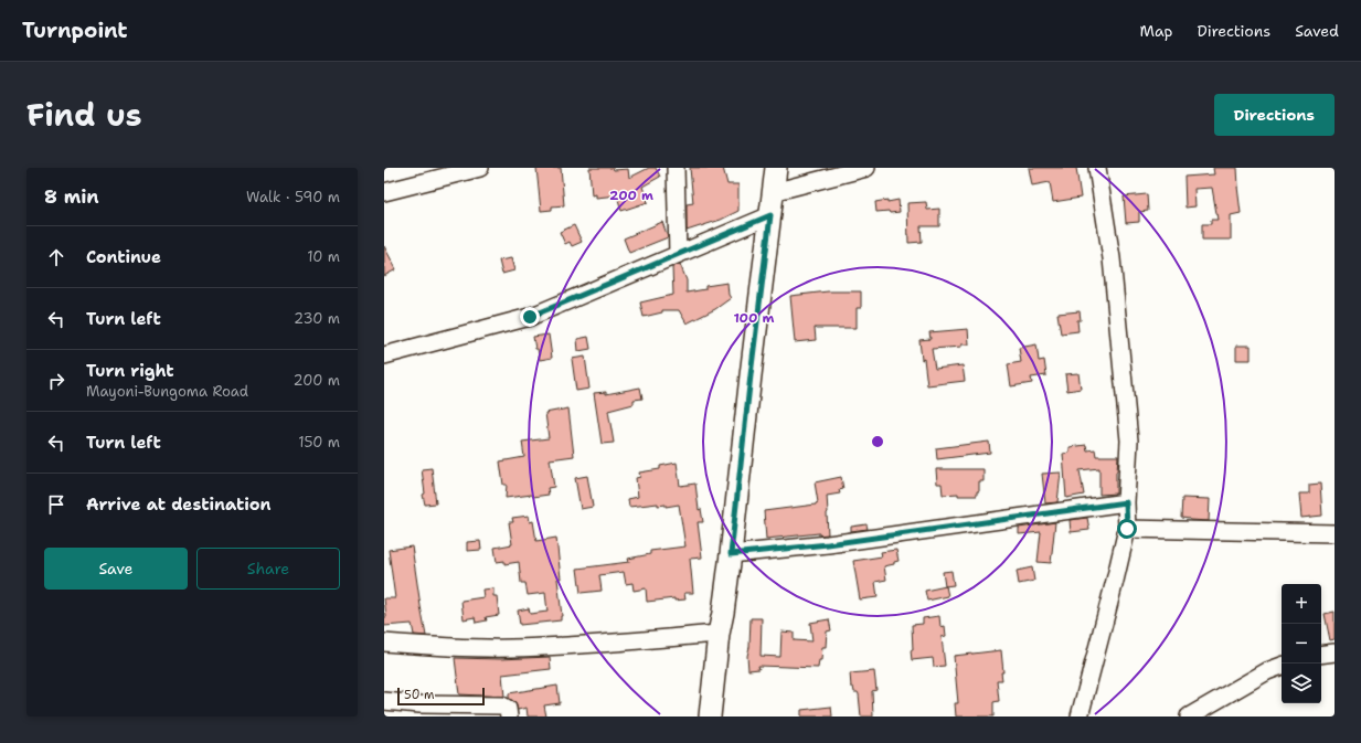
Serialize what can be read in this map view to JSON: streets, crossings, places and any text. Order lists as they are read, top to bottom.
{
  "scale_bar": "50 m",
  "page": {
    "header": "Turnpoint",
    "nav": ["Map", "Directions", "Saved"],
    "title": "Find us",
    "buttons": [
      "Directions",
      ["Save", "Share"]
    ],
    "heading": ["8 min", "Walk · 590 m"],
    "list": [
      ["Continue", "10 m"],
      ["Turn left", "230 m"],
      ["Turn right", "Mayoni-Bungoma Road", "200 m"],
      ["Turn left", "150 m"],
      "Arrive at destination"
    ],
    "map_buttons": ["+", "−"],
    "scale": "50 m"
  },
  "rings": ["200 m", "100 m"]
}
